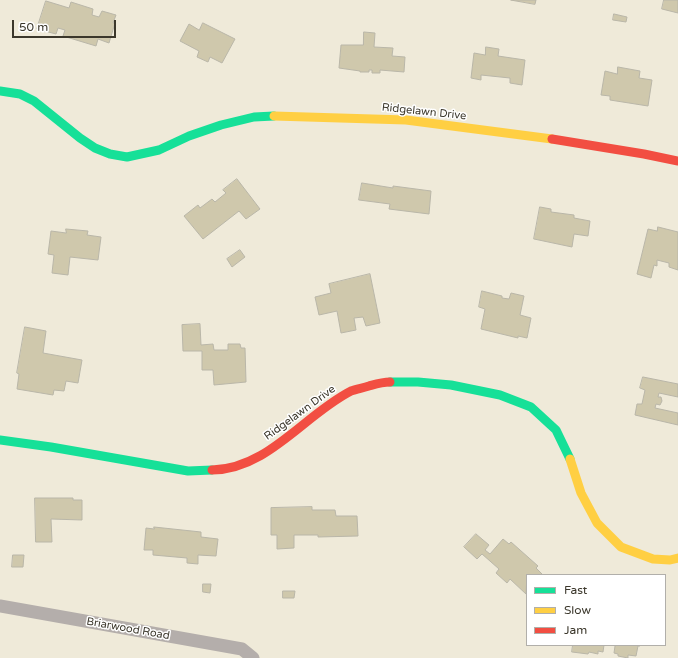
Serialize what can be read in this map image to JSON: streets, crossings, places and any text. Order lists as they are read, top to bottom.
{
  "streets": {
    "street": ["Ridgelawn Drive", "Briarwood Road"]
  },
  "legend": ["Fast", "Slow", "Jam"],
  "scale_bar": "50 m"
}
